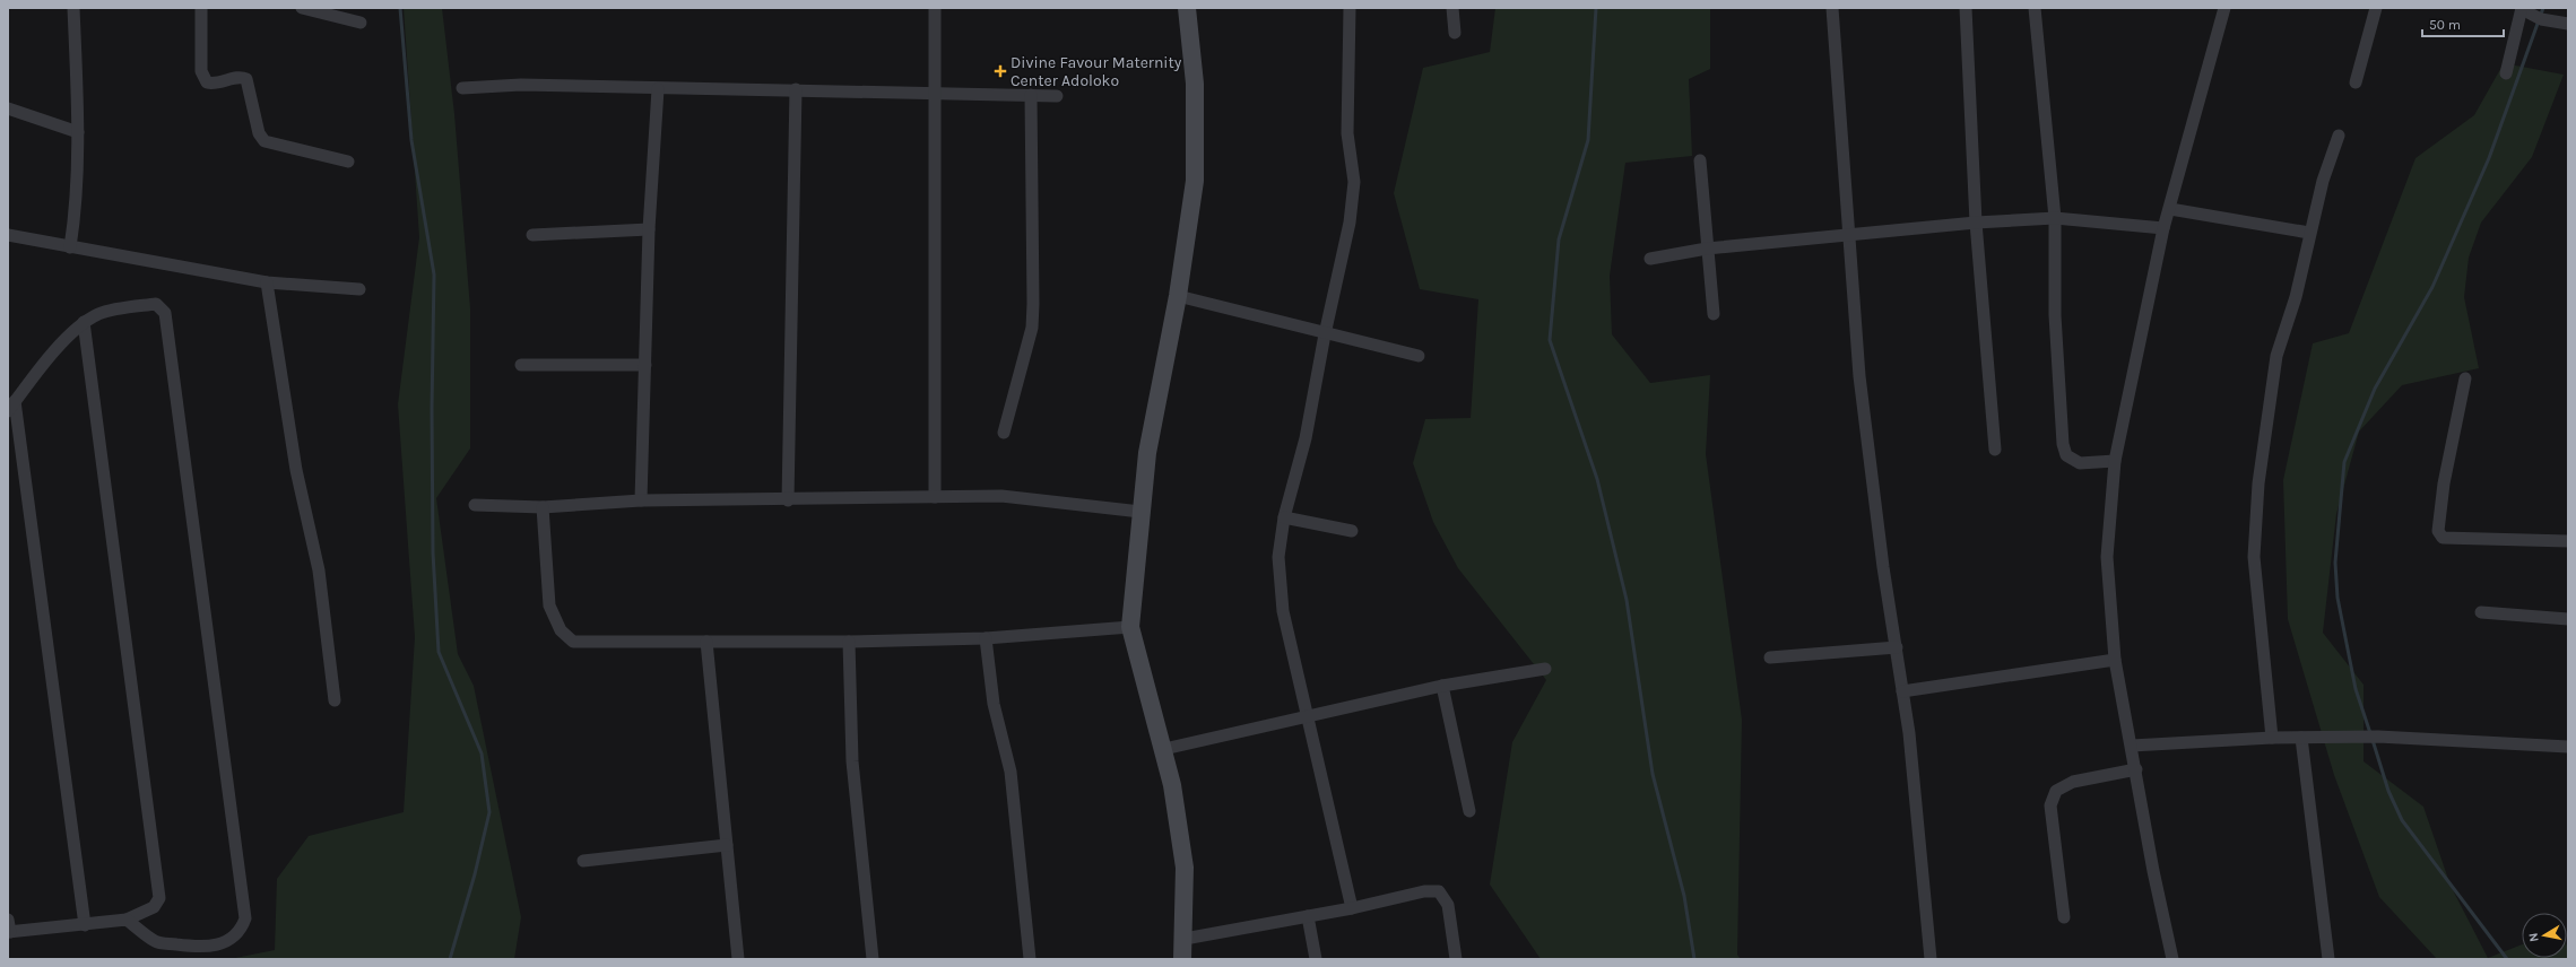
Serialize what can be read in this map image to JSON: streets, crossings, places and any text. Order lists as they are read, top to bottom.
{
  "places": {
    "health": ["Divine Favour Maternity Center Adoloko"]
  },
  "scale_bar": "50 m",
  "north": "left"
}
